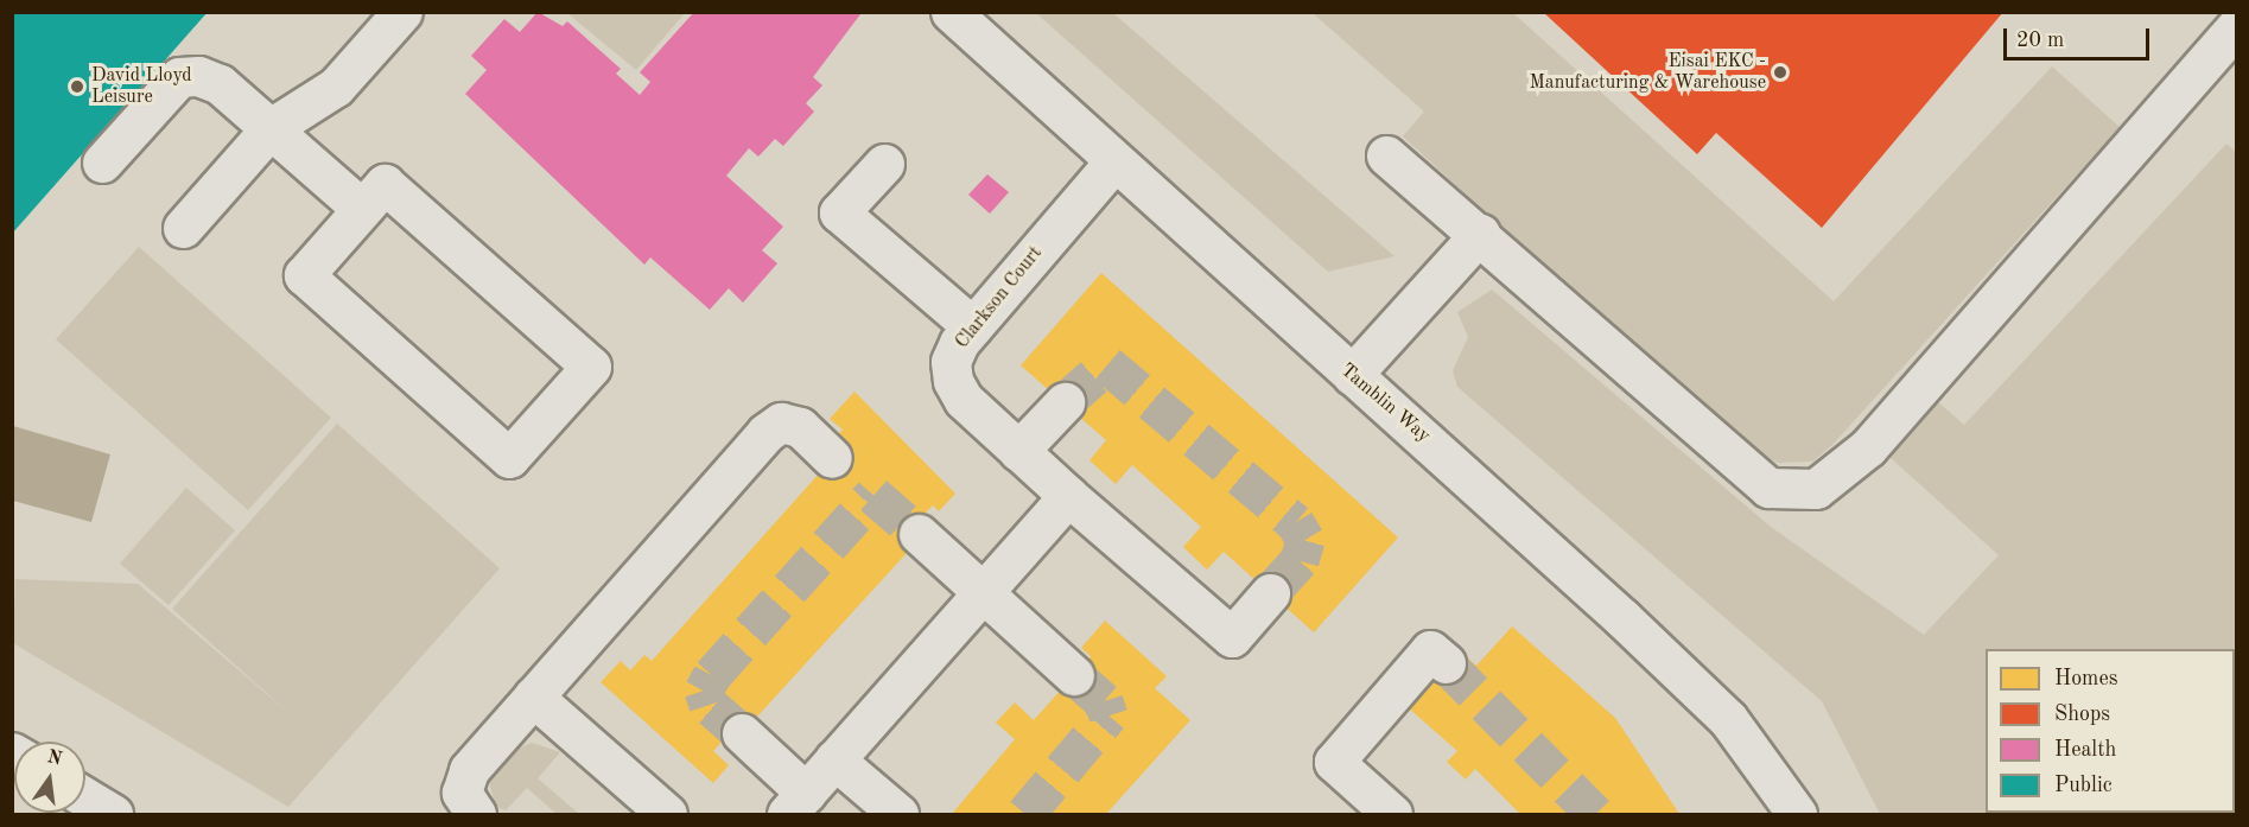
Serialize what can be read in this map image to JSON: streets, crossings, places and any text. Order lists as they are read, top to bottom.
{
  "streets": {
    "street": ["Clarkson Court", "Tamblin Way"]
  },
  "crossings": [
    ["Clarkson Court", "Tamblin Way"]
  ],
  "places": ["Eisai EKC - Manufacturing & Warehouse", "David Lloyd Leisure"],
  "legend": [
    "Homes",
    "Shops",
    "Health",
    "Public"
  ],
  "scale_bar": "20 m",
  "north": "top"
}
